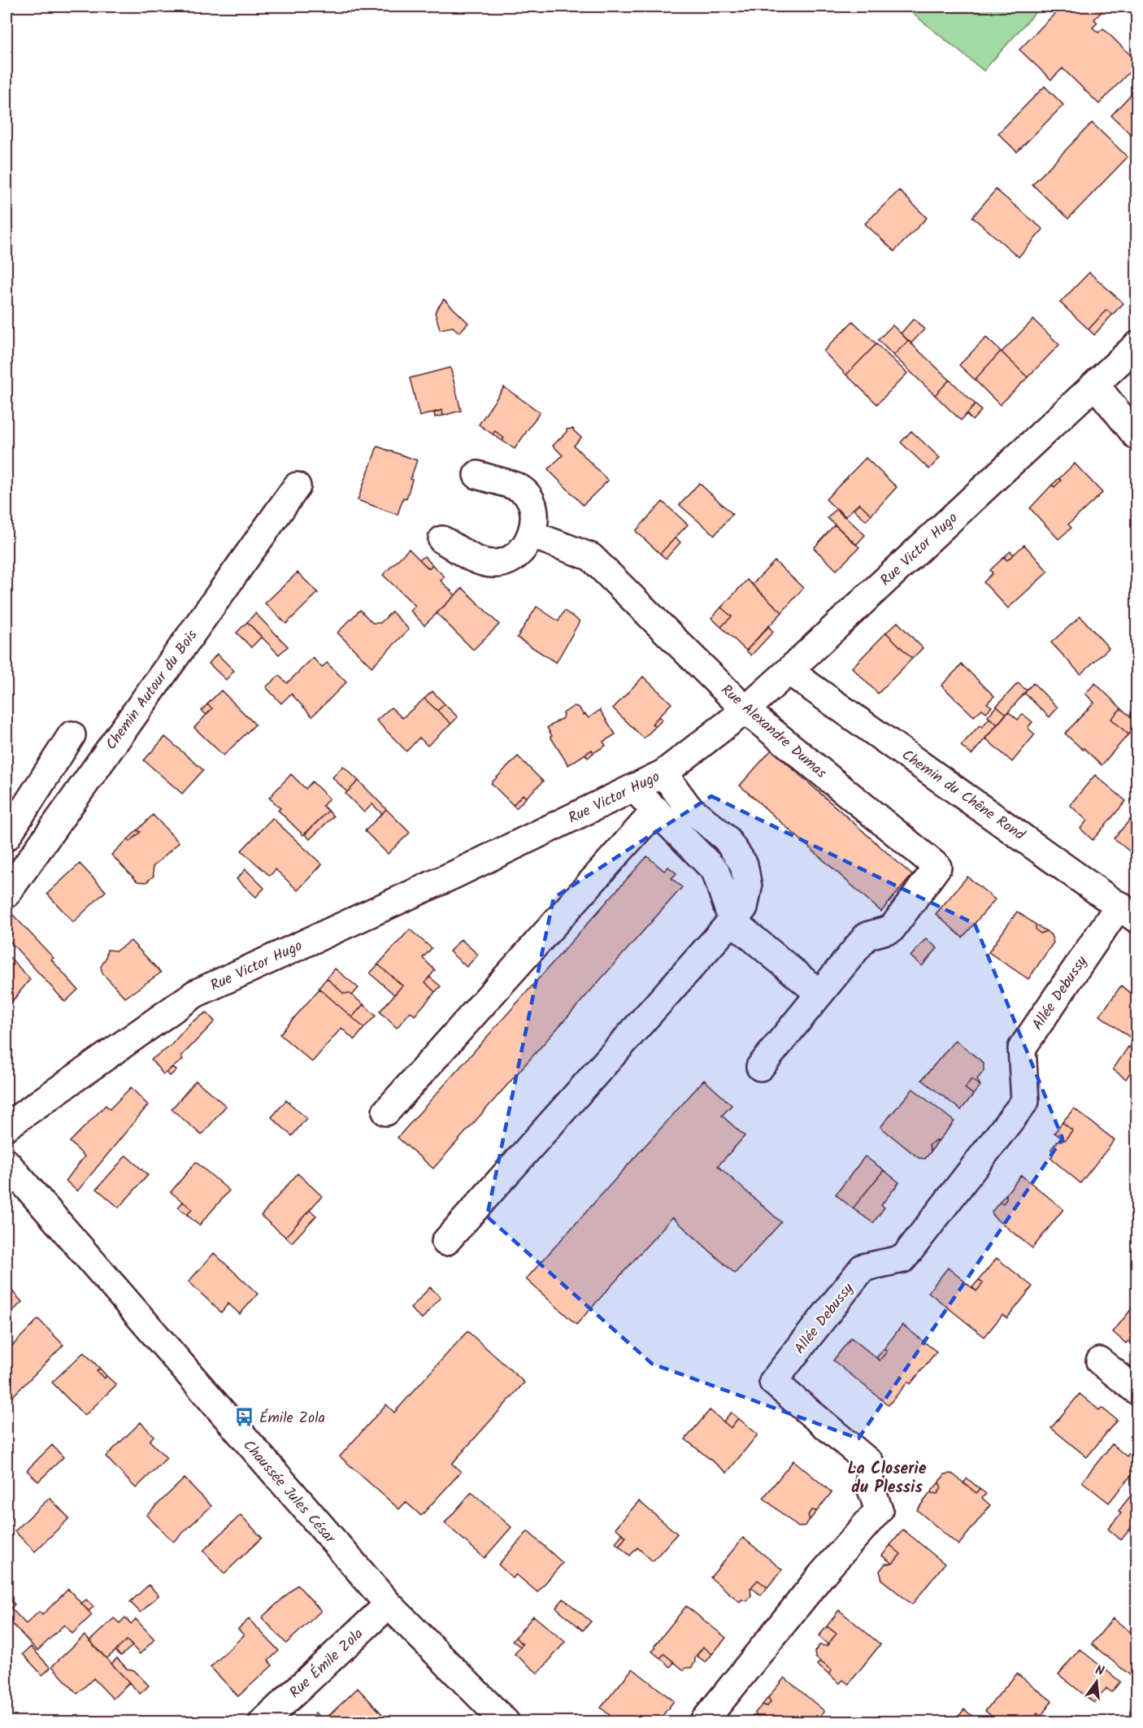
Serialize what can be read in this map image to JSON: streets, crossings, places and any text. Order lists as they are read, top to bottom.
{
  "streets": {
    "street": [
      "Rue Victor Hugo",
      "Chemin Autour du Bois",
      "Rue Alexandre Dumas",
      "Chemin du Chêne Rond",
      "Allée Debussy",
      "Chaussée Jules César",
      "Rue Émile Zola"
    ]
  },
  "crossings": [
    ["Rue Victor Hugo", "Rue Alexandre Dumas"],
    ["Rue Victor Hugo", "Chemin du Chêne Rond"],
    ["Chemin du Chêne Rond", "Allée Debussy"],
    ["Chaussée Jules César", "Rue Émile Zola"]
  ],
  "districts": ["La Closerie du Plessis"],
  "places": {
    "bus stop": ["Émile Zola"]
  },
  "north": "top"
}
